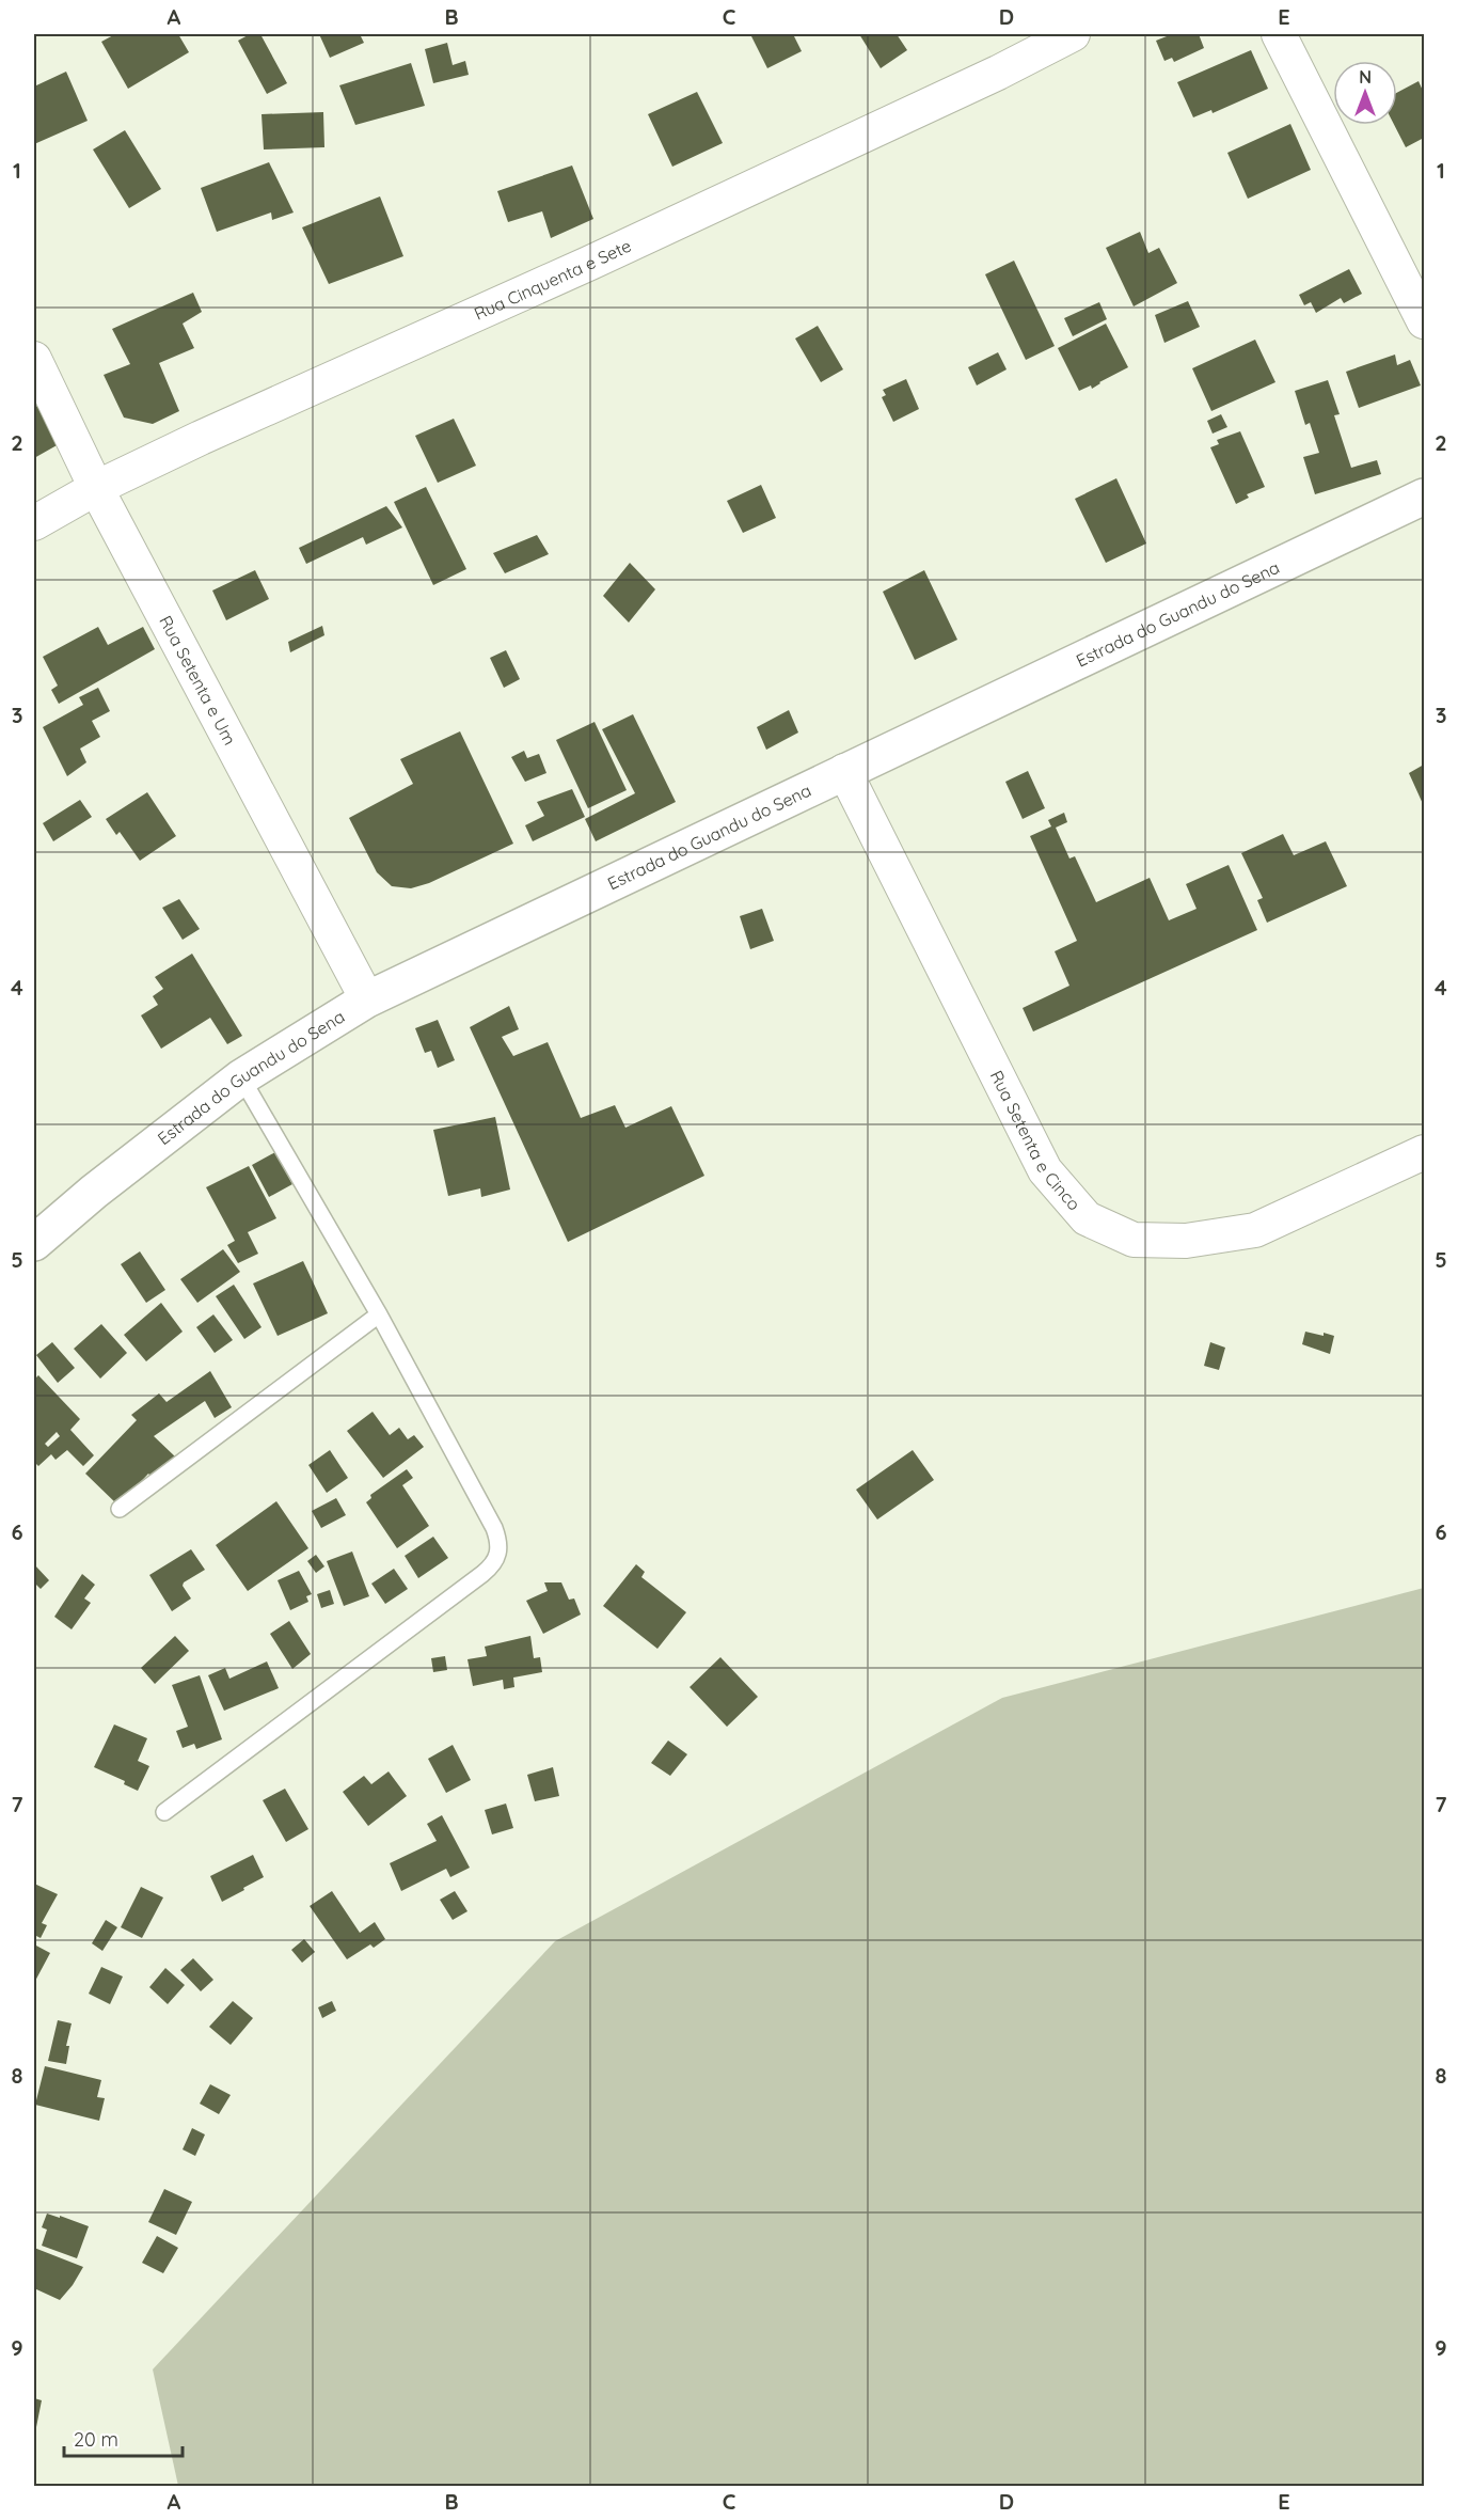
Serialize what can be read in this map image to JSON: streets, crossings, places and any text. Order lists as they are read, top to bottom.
{
  "streets": {
    "main road": ["Estrada do Guandu do Sena"],
    "street": ["Rua Cinquenta e Sete", "Rua Setenta e Um", "Rua Setenta e Cinco"]
  },
  "crossings": [
    ["Rua Cinquenta e Sete", "Rua Setenta e Um"],
    ["Estrada do Guandu do Sena", "Rua Setenta e Um"],
    ["Estrada do Guandu do Sena", "Rua Setenta e Cinco"]
  ],
  "scale_bar": "20 m",
  "north": "top",
  "grid": {
    "columns": [
      "A",
      "B",
      "C",
      "D",
      "E"
    ],
    "rows": [
      "1",
      "2",
      "3",
      "4",
      "5",
      "6",
      "7",
      "8",
      "9"
    ]
  }
}
